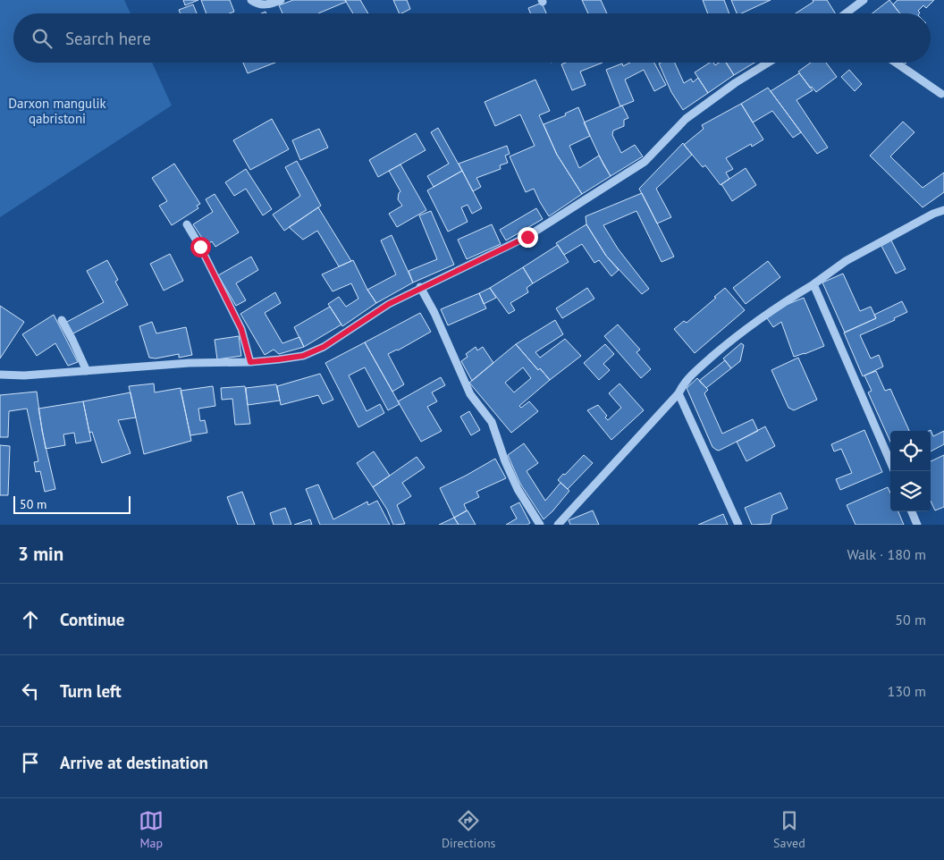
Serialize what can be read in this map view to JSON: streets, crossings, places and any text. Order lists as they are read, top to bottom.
{
  "parks": ["Darxon mangulik qabristoni"],
  "scale_bar": "50 m",
  "page": {
    "search": "Search here",
    "scale": "50 m",
    "heading": ["3 min", "Walk · 180 m"],
    "list": [
      ["Continue", "50 m"],
      ["Turn left", "130 m"],
      "Arrive at destination"
    ],
    "nav": ["Map", "Directions", "Saved"]
  }
}
